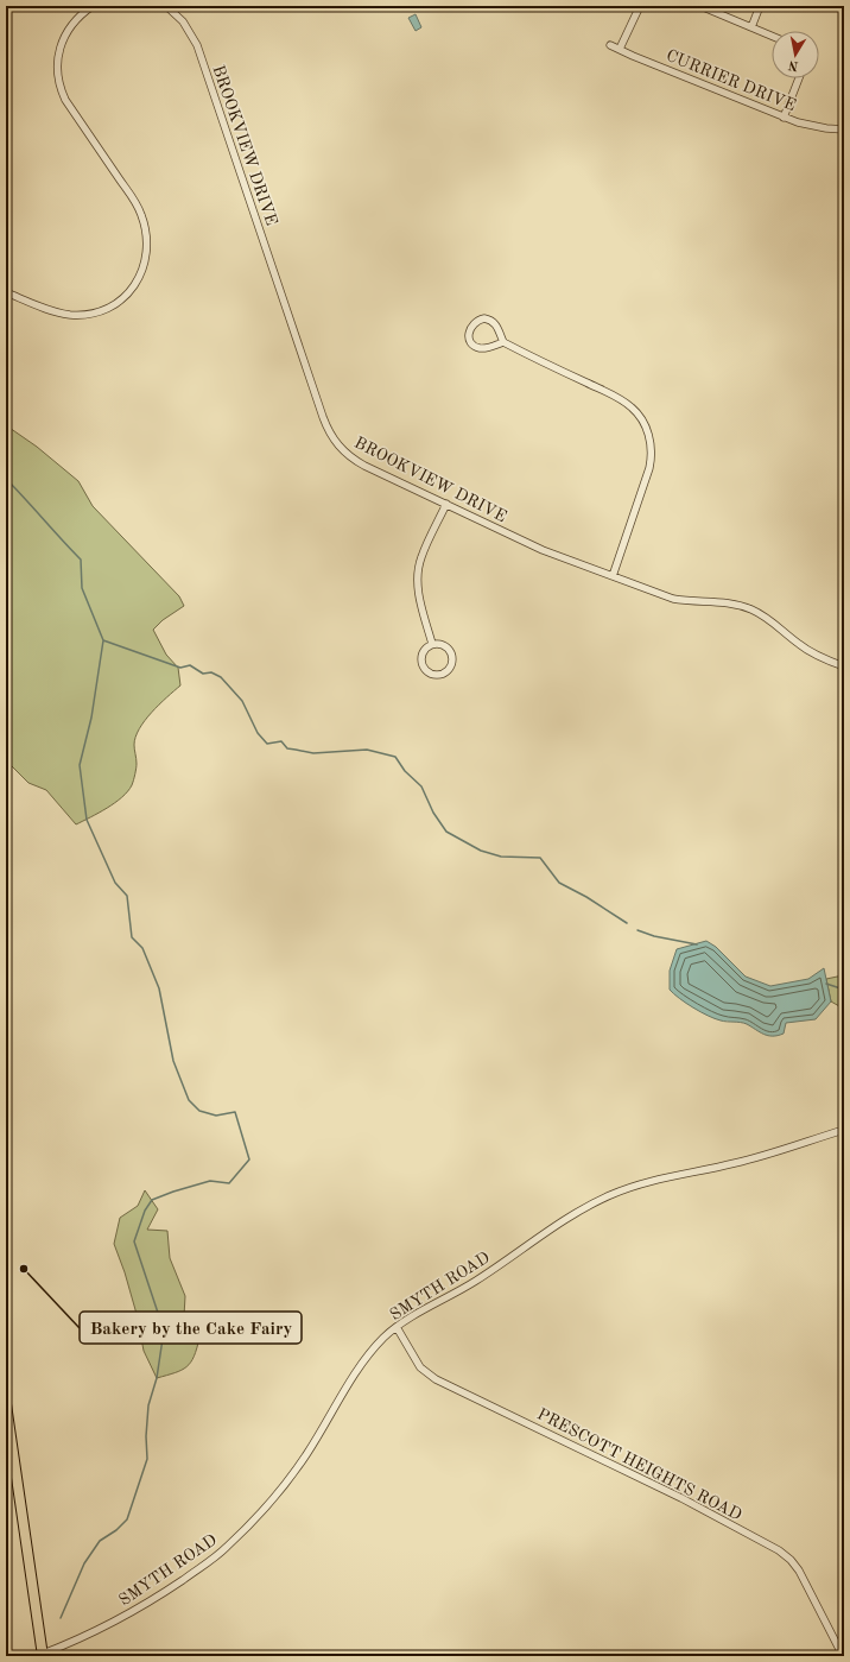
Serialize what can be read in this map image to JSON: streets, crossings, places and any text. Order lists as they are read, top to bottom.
{
  "streets": {
    "street": [
      "CURRIER DRIVE",
      "BROOKVIEW DRIVE",
      "SMYTH ROAD",
      "PRESCOTT HEIGHTS ROAD"
    ]
  },
  "crossings": [
    ["SMYTH ROAD", "PRESCOTT HEIGHTS ROAD"]
  ],
  "places": ["Bakery by the Cake Fairy"],
  "north": "bottom"
}
